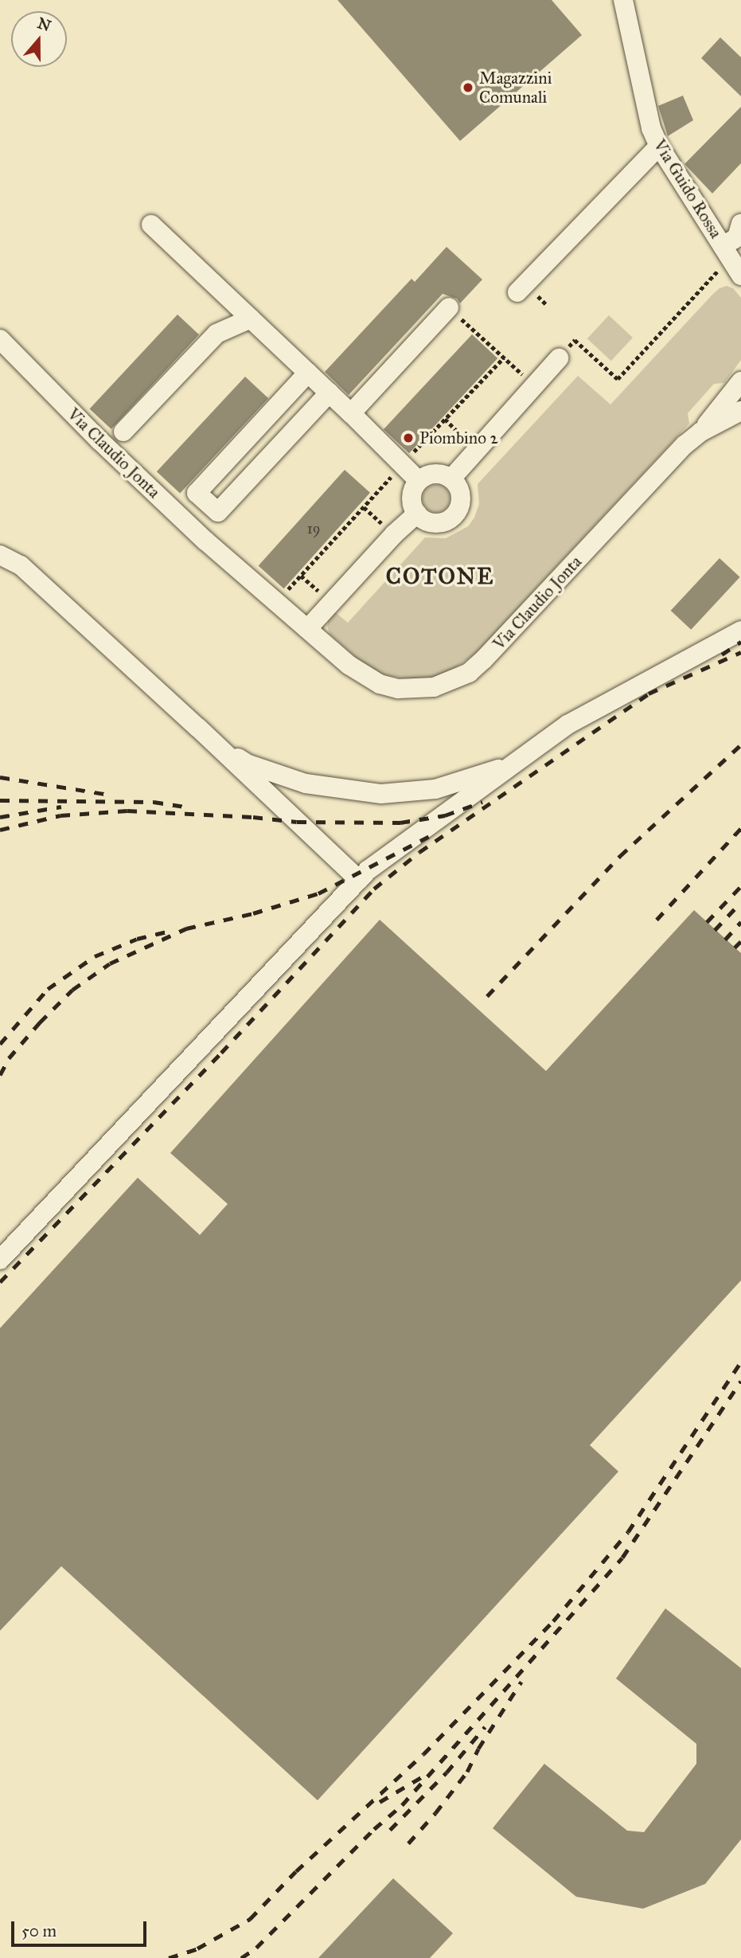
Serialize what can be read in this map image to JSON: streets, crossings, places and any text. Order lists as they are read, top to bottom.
{
  "streets": {
    "street": ["Via Guido Rossa", "Via Claudio Jonta"]
  },
  "districts": ["COTONE"],
  "places": ["Magazzini Comunali", "Piombino 2"],
  "house_numbers": ["19"],
  "scale_bar": "50 m",
  "north": "top"
}
